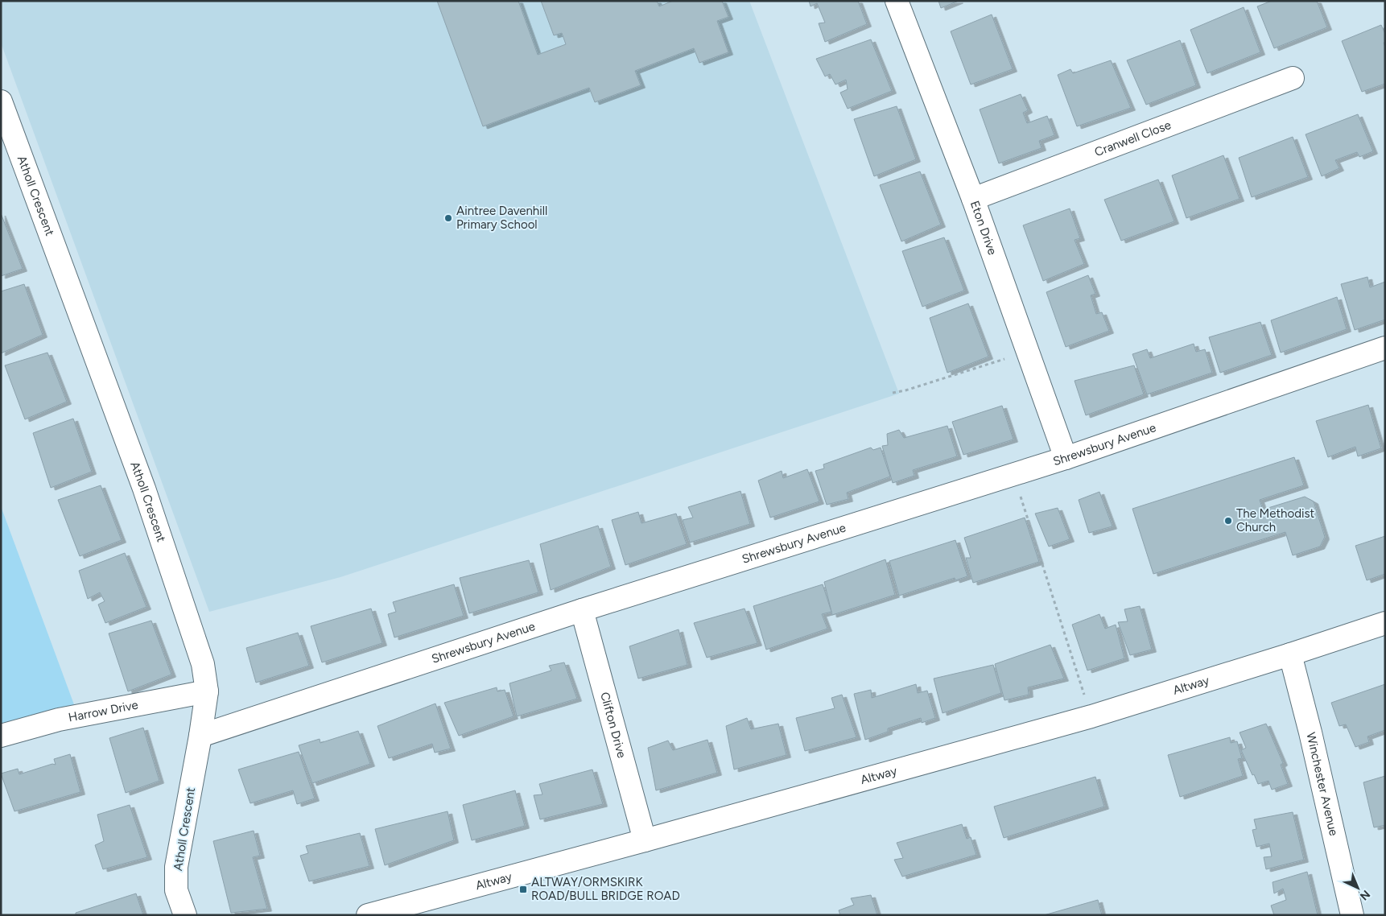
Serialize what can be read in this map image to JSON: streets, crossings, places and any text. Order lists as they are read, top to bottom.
{
  "streets": {
    "street": [
      "Cranwell Close",
      "Atholl Crescent",
      "Eton Drive",
      "Shrewsbury Avenue",
      "Altway",
      "Harrow Drive",
      "Clifton Drive",
      "Winchester Avenue"
    ]
  },
  "crossings": [
    ["Cranwell Close", "Eton Drive"],
    ["Atholl Crescent", "Shrewsbury Avenue"],
    ["Atholl Crescent", "Harrow Drive"],
    ["Eton Drive", "Shrewsbury Avenue"],
    ["Shrewsbury Avenue", "Clifton Drive"],
    ["Altway", "Clifton Drive"],
    ["Altway", "Winchester Avenue"]
  ],
  "places": {
    "other": ["Aintree Davenhill Primary School", "The Methodist Church"],
    "transit": ["ALTWAY/ORMSKIRK ROAD/BULL BRIDGE ROAD"]
  },
  "north": "bottom right"
}
